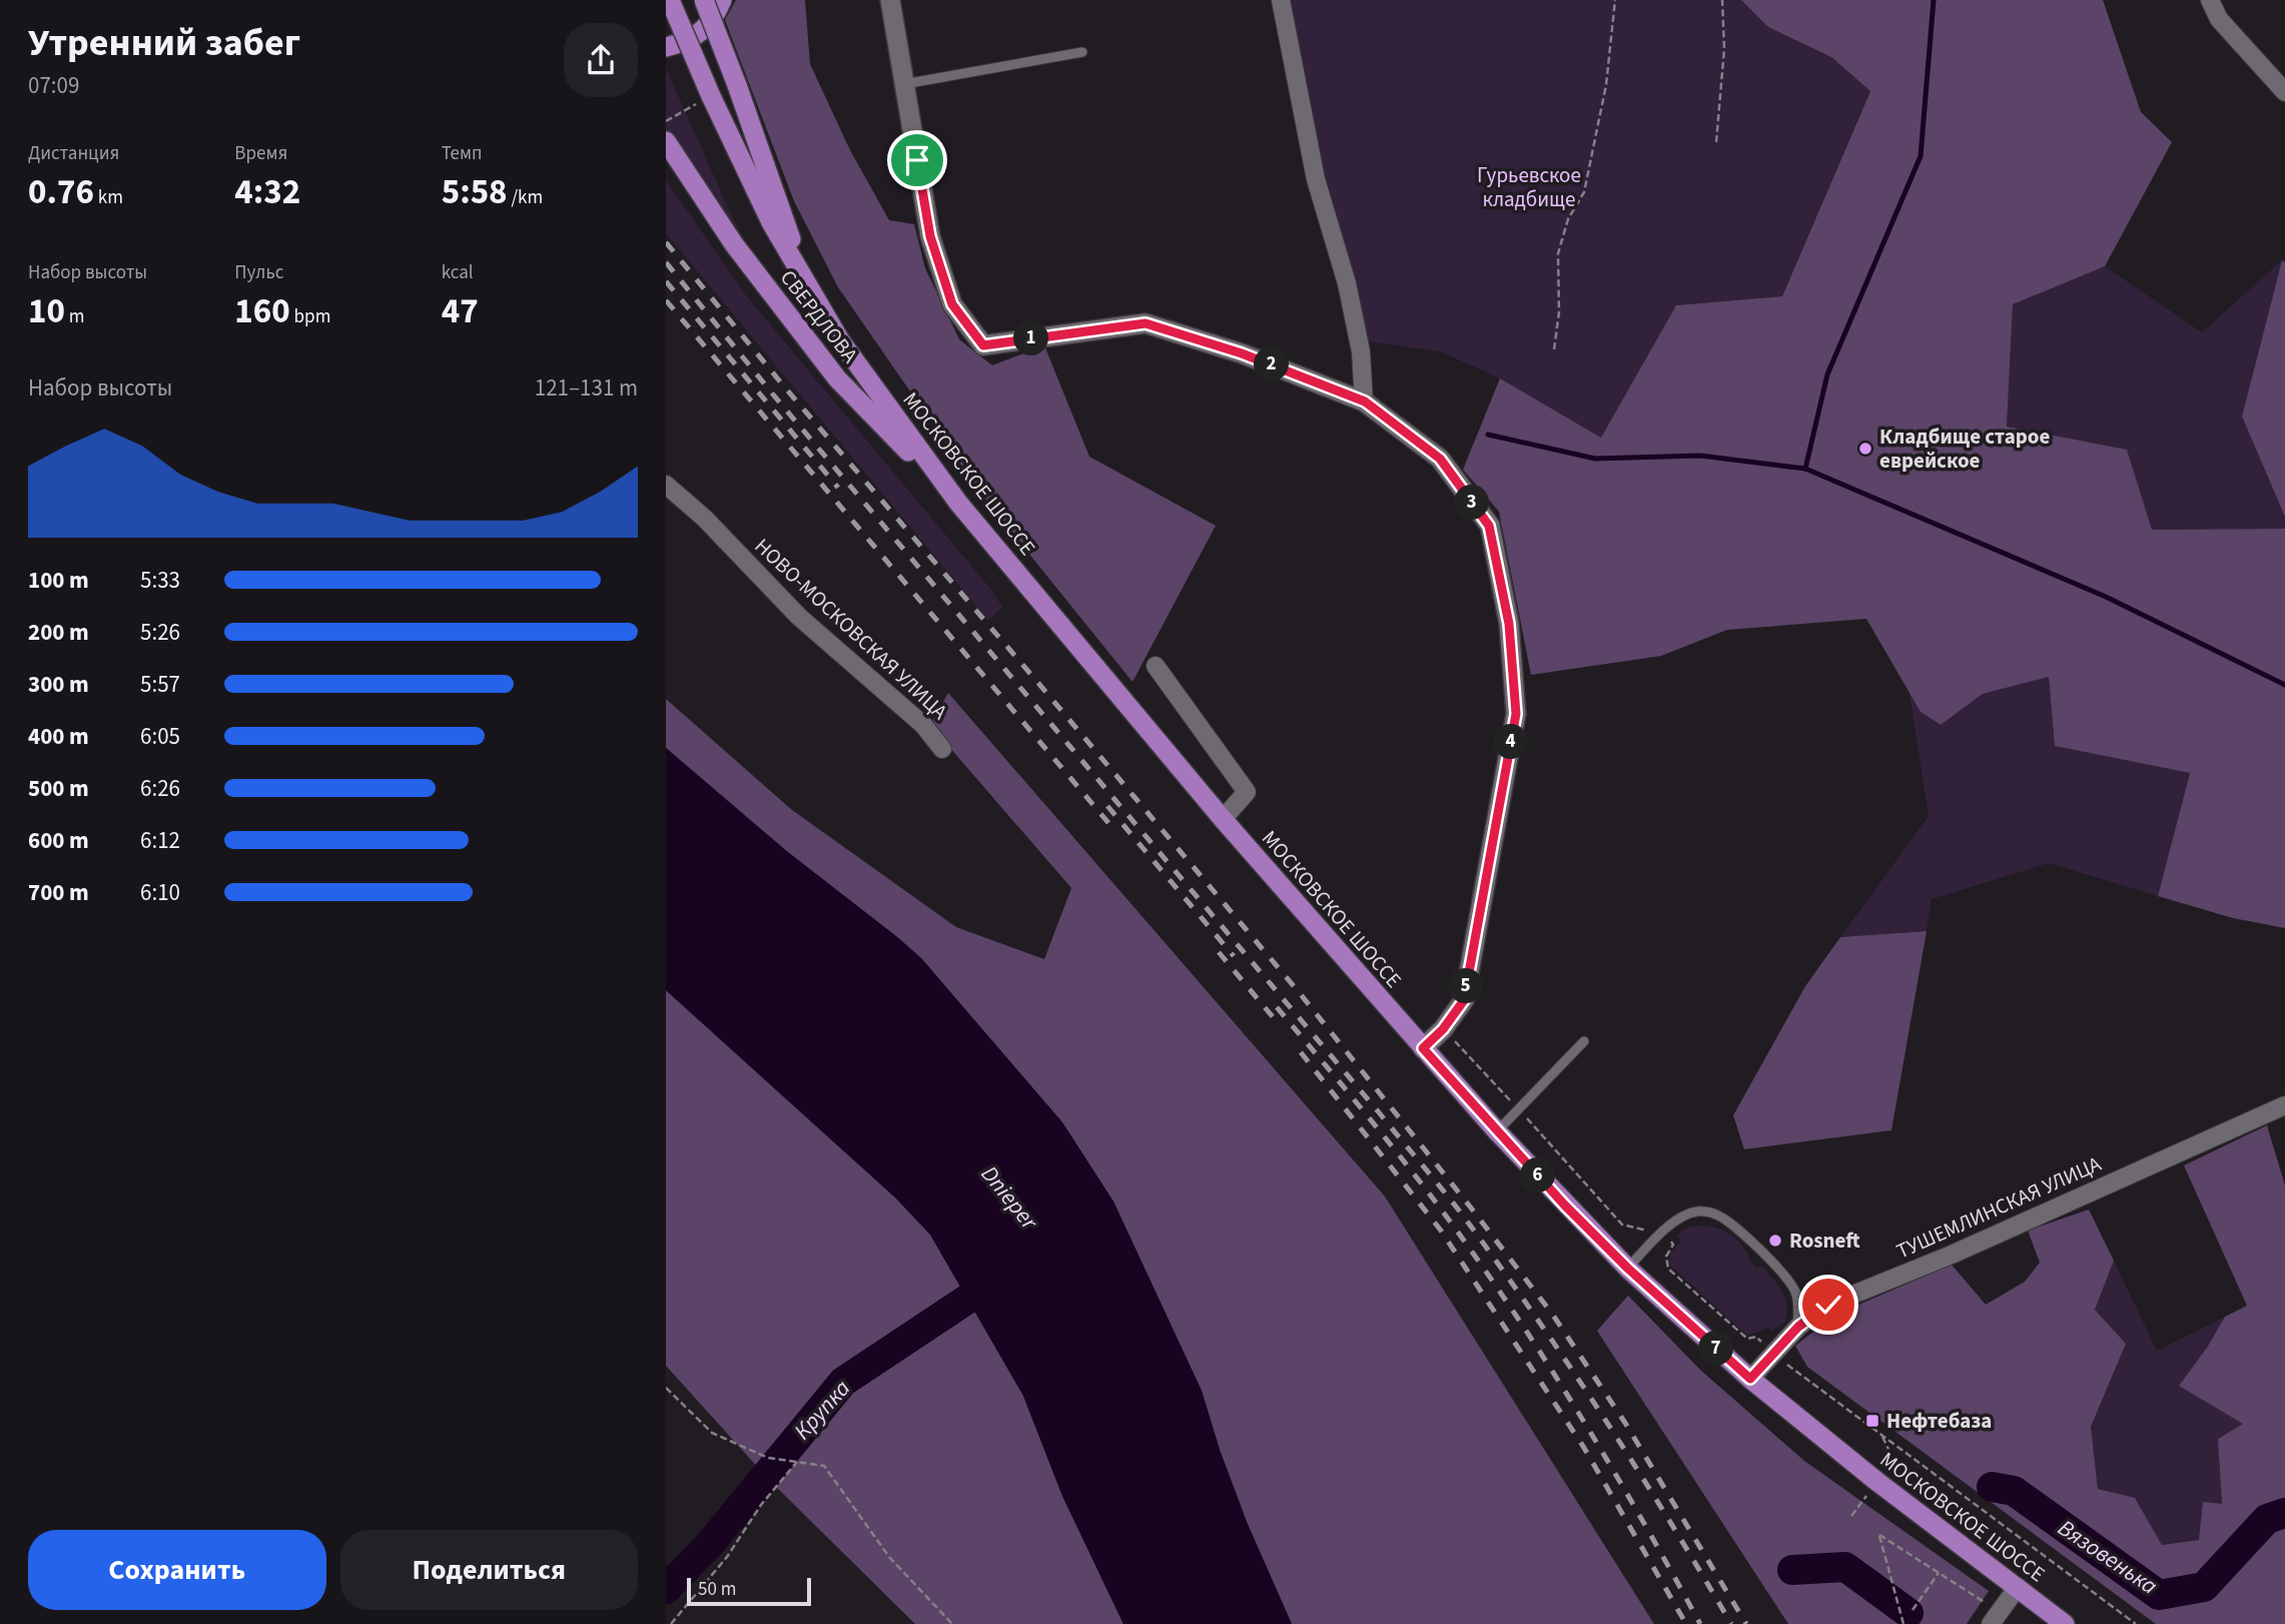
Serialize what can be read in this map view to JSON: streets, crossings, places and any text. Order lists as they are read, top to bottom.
{
  "streets": {
    "main road": ["СВЕРДЛОВА", "МОСКОВСКОЕ ШОССЕ"],
    "street": ["НОВО-МОСКОВСКАЯ УЛИЦА", "ТУШЕМЛИНСКАЯ УЛИЦА"]
  },
  "crossings": [
    ["СВЕРДЛОВА", "МОСКОВСКОЕ ШОССЕ"],
    ["МОСКОВСКОЕ ШОССЕ", "ТУШЕМЛИНСКАЯ УЛИЦА"]
  ],
  "water": ["Dnieper", "Крупка", "Вязовенька"],
  "parks": ["Гурьевское кладбище"],
  "places": {
    "other": ["Кладбище старое еврейское", "Rosneft"],
    "transit": ["Нефтебаза"]
  },
  "scale_bar": "50 m",
  "page": {
    "heading": ["Утренний забег", "07:09"],
    "stats": [
      ["Дистанция", "0.76 km"],
      ["Время", "4:32"],
      ["Темп", "5:58 /km"],
      ["Набор высоты", "10 m"],
      ["Пульс", "160 bpm"],
      ["kcal", "47"]
    ],
    "pins": [
      "1",
      "2",
      "3",
      "4",
      "5",
      "6",
      "7"
    ],
    "chart": ["Набор высоты", "121–131 m"],
    "list": [
      {
        "name": "100 m",
        "note": "5:33"
      },
      {
        "name": "200 m",
        "note": "5:26"
      },
      {
        "name": "300 m",
        "note": "5:57"
      },
      {
        "name": "400 m",
        "note": "6:05"
      },
      {
        "name": "500 m",
        "note": "6:26"
      },
      {
        "name": "600 m",
        "note": "6:12"
      },
      {
        "name": "700 m",
        "note": "6:10"
      }
    ],
    "buttons": ["Сохранить", "Поделиться"],
    "scale": "50 m"
  }
}
